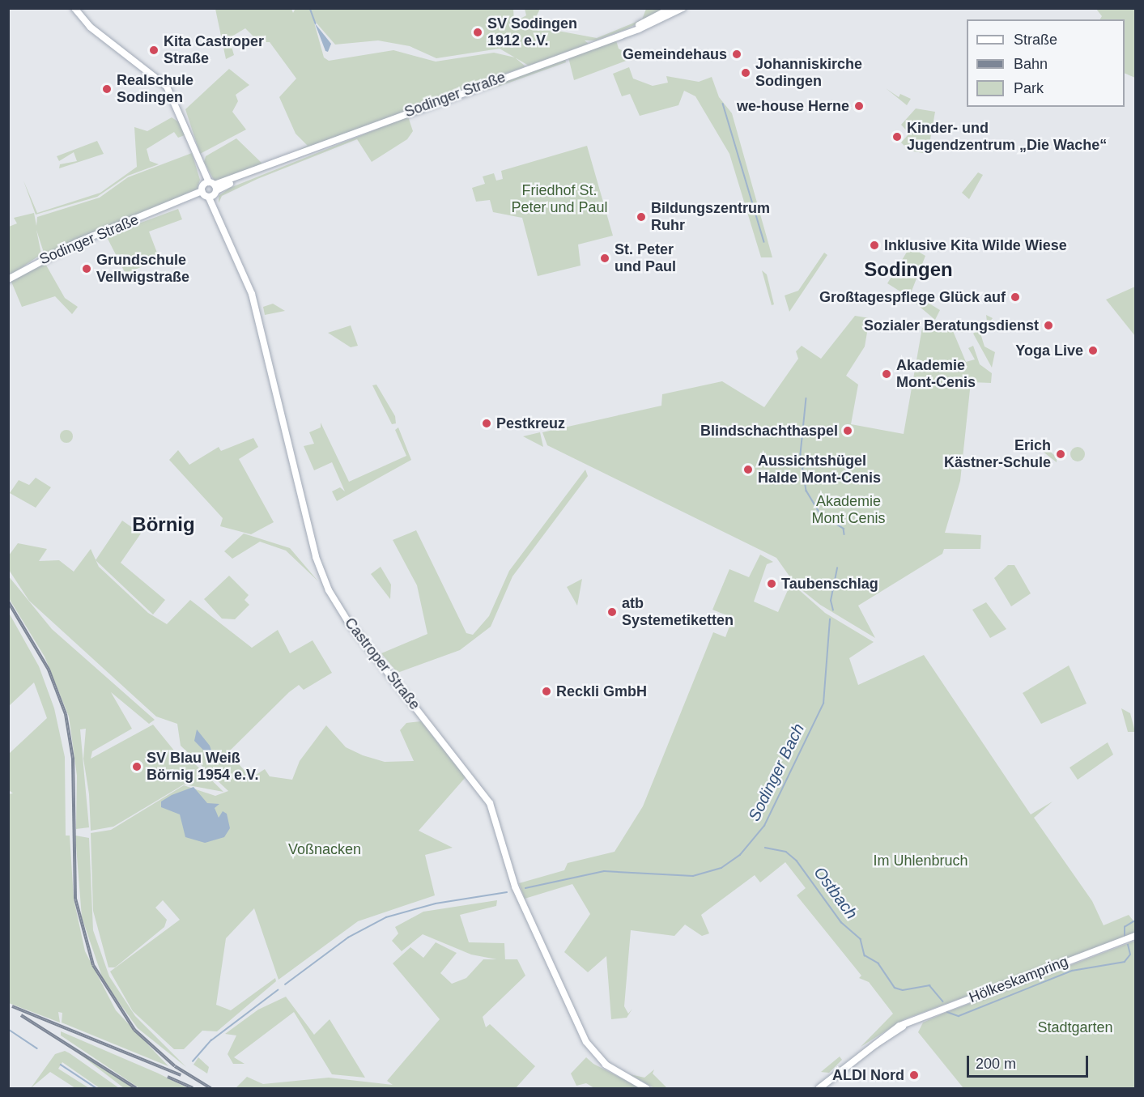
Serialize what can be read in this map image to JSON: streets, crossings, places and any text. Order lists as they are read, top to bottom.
{
  "streets": {
    "main road": ["Sodinger Straße", "Castroper Straße", "Hölkeskampring"]
  },
  "crossings": [
    ["Sodinger Straße", "Castroper Straße"]
  ],
  "districts": ["Sodingen", "Börnig"],
  "water": ["Sodinger Bach", "Ostbach"],
  "parks": [
    "Friedhof St. Peter und Paul",
    "Akademie Mont Cenis",
    "Voßnacken",
    "Im Uhlenbruch",
    "Stadtgarten"
  ],
  "places": [
    "SV Sodingen 1912 e.V.",
    "Kita Castroper Straße",
    "Gemeindehaus",
    "Johanniskirche Sodingen",
    "Realschule Sodingen",
    "we-house Herne",
    "Kinder- und Jugendzentrum „Die Wache“",
    "Bildungszentrum Ruhr",
    "Inklusive Kita Wilde Wiese",
    "St. Peter und Paul",
    "Grundschule Vellwigstraße",
    "Großtagespflege Glück auf",
    "Sozialer Beratungsdienst",
    "Yoga Live",
    "Akademie Mont-Cenis",
    "Pestkreuz",
    "Blindschachthaspel",
    "Erich Kästner-Schule",
    "Aussichtshügel Halde Mont-Cenis",
    "Taubenschlag",
    "atb Systemetiketten",
    "Reckli GmbH",
    "SV Blau Weiß Börnig 1954 e.V.",
    "ALDI Nord"
  ],
  "legend": ["Straße", "Bahn", "Park"],
  "scale_bar": "200 m"
}
